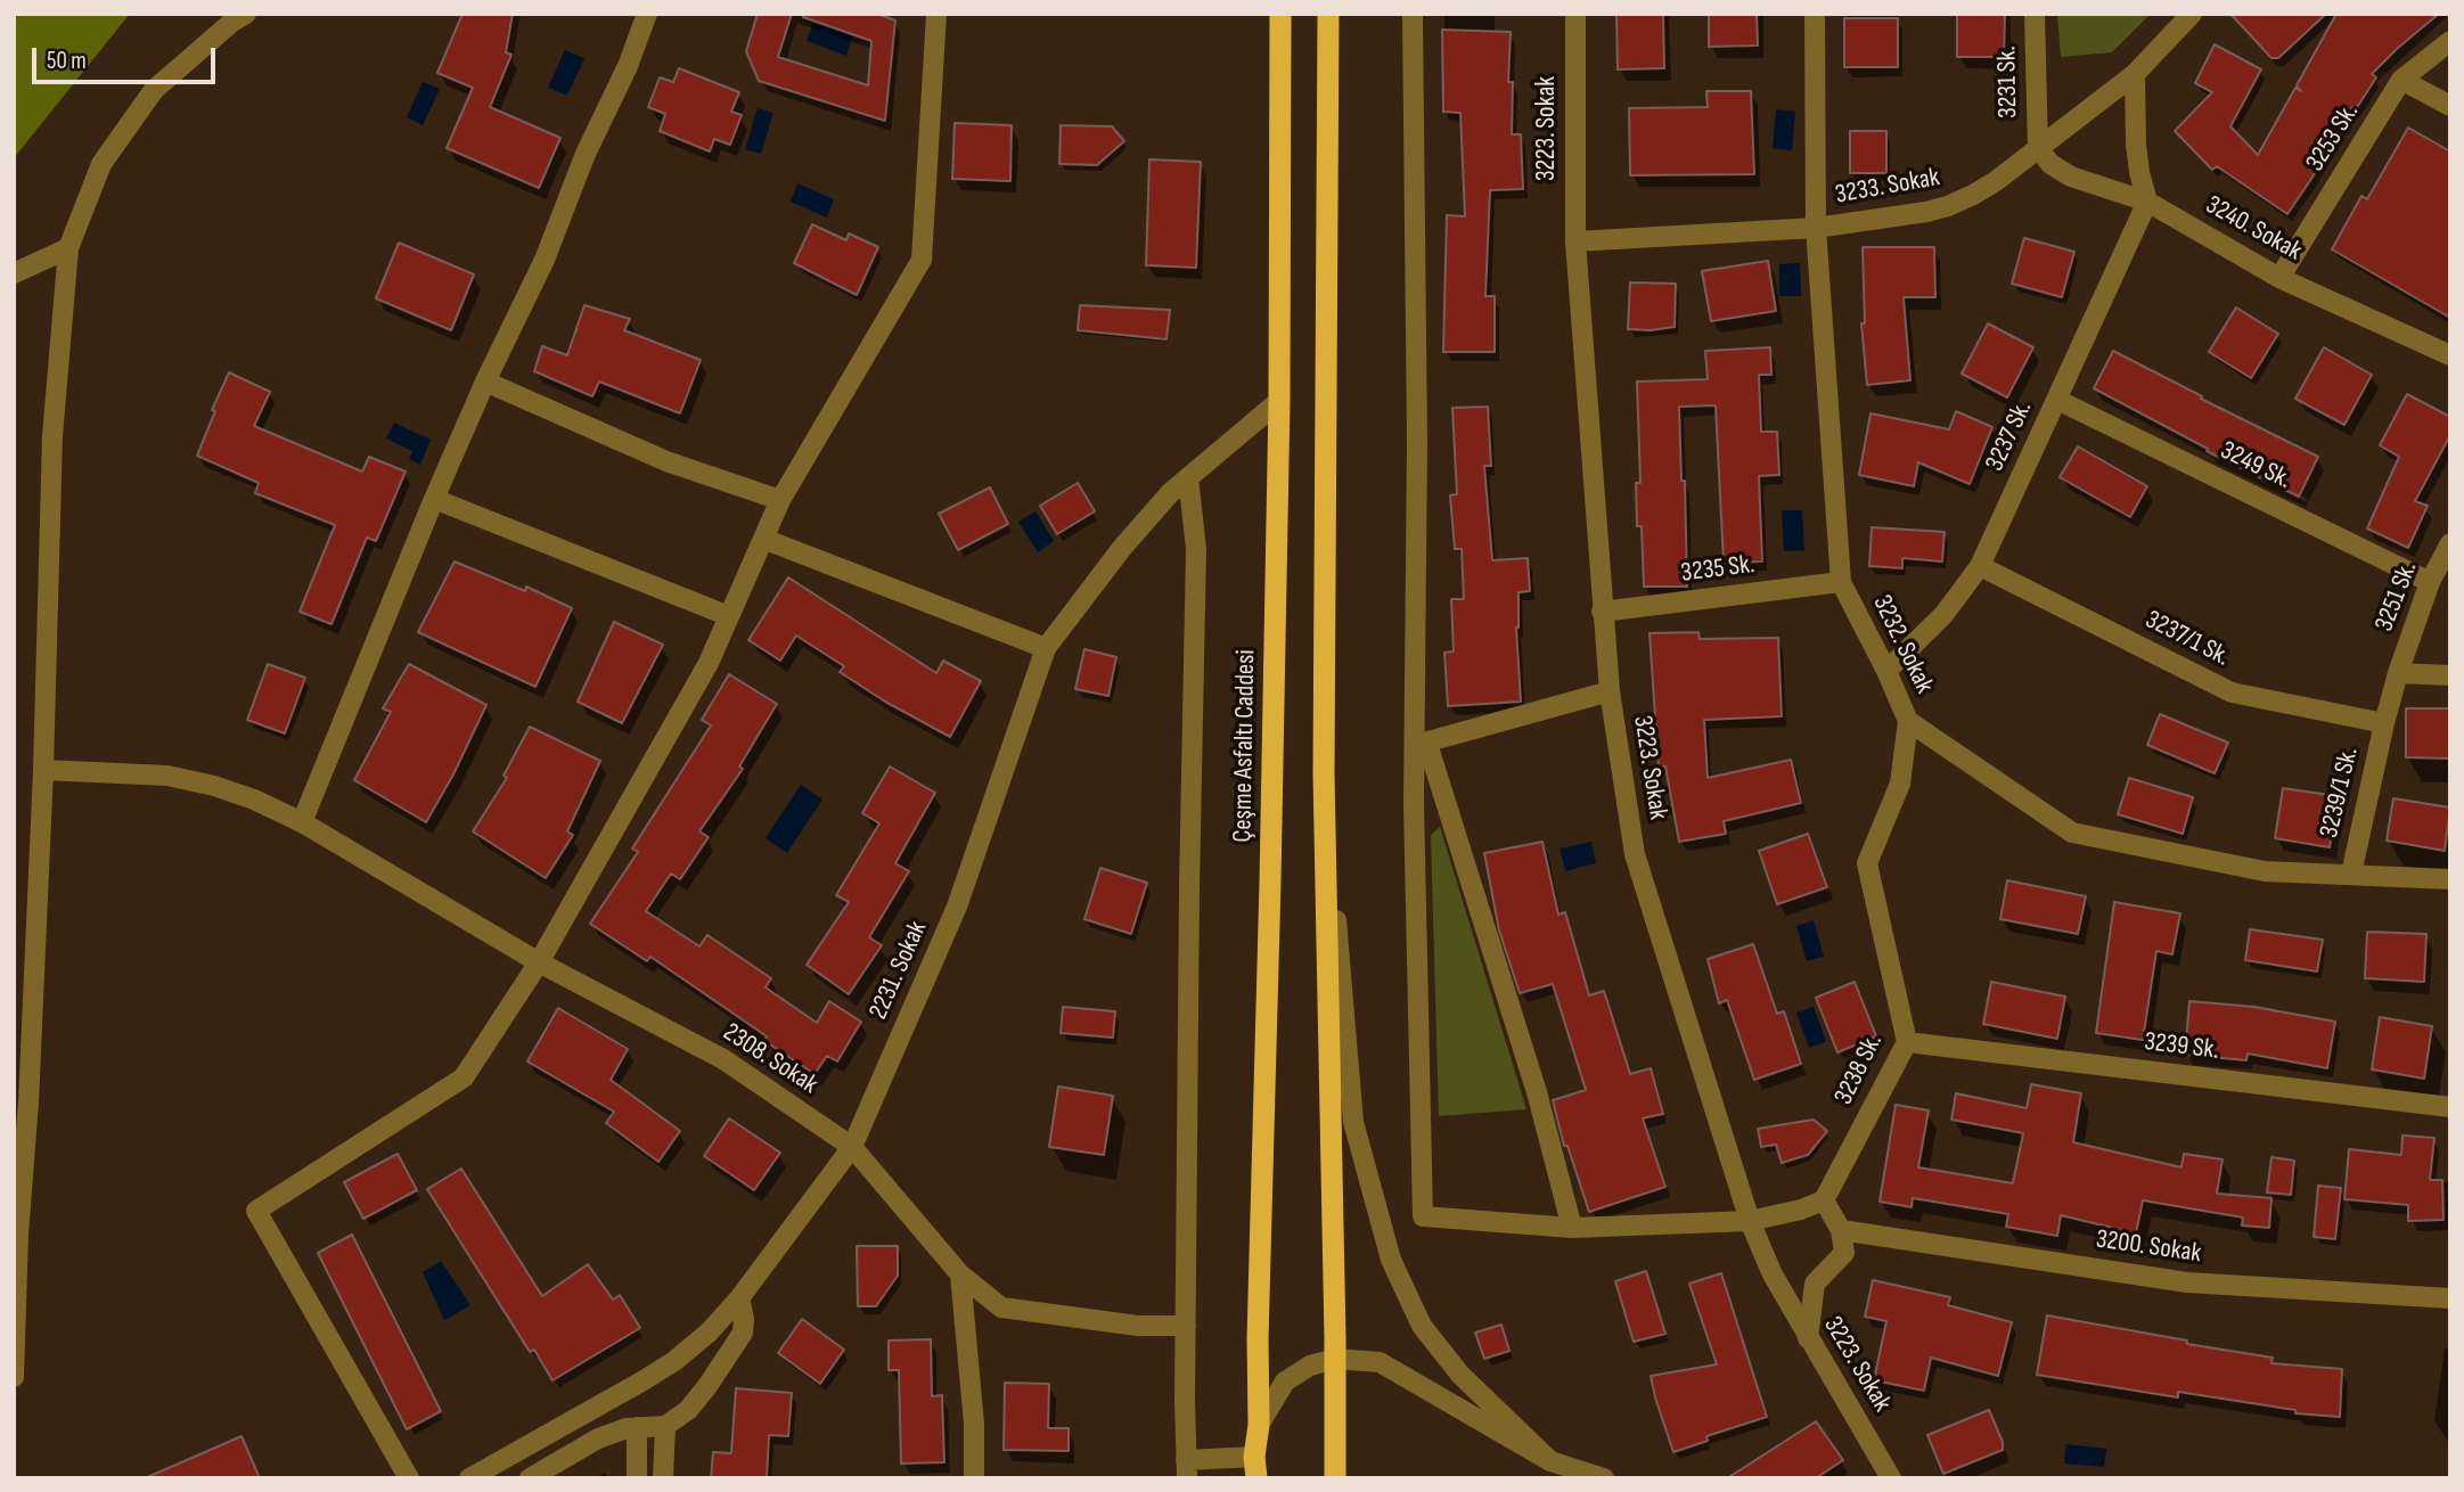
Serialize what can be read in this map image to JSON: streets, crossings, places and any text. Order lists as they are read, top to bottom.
{
  "streets": {
    "highway": ["Çeşme Asfaltı Caddesi"],
    "street": [
      "3231 Sk.",
      "3223. Sokak",
      "3253 Sk.",
      "3233. Sokak",
      "3240. Sokak",
      "3237 Sk.",
      "3249 Sk.",
      "3235 Sk.",
      "3251 Sk.",
      "3237/1 Sk.",
      "3232. Sokak",
      "3239/1 Sk.",
      "2231. Sokak",
      "3239 Sk.",
      "2308. Sokak",
      "3238 Sk.",
      "3200. Sokak"
    ]
  },
  "crossings": [
    ["3231 Sk.", "3233. Sokak"],
    ["3231 Sk.", "3240. Sokak"],
    ["3223. Sokak", "3233. Sokak"],
    ["3223. Sokak", "3235 Sk."],
    ["3253 Sk.", "3240. Sokak"],
    ["3233. Sokak", "3240. Sokak"],
    ["3233. Sokak", "3232. Sokak"],
    ["3240. Sokak", "3237 Sk."],
    ["3237 Sk.", "3249 Sk."],
    ["3237 Sk.", "3237/1 Sk."],
    ["3237 Sk.", "3232. Sokak"],
    ["3249 Sk.", "3251 Sk."],
    ["3235 Sk.", "3232. Sokak"],
    ["3251 Sk.", "3237/1 Sk."],
    ["3251 Sk.", "3239/1 Sk."],
    ["3237/1 Sk.", "3239/1 Sk."],
    ["3232. Sokak", "3239/1 Sk."],
    ["3232. Sokak", "3238 Sk."],
    ["Çeşme Asfaltı Caddesi", "2231. Sokak"],
    ["2231. Sokak", "2308. Sokak"],
    ["3239 Sk.", "3238 Sk."]
  ],
  "scale_bar": "50 m"
}
